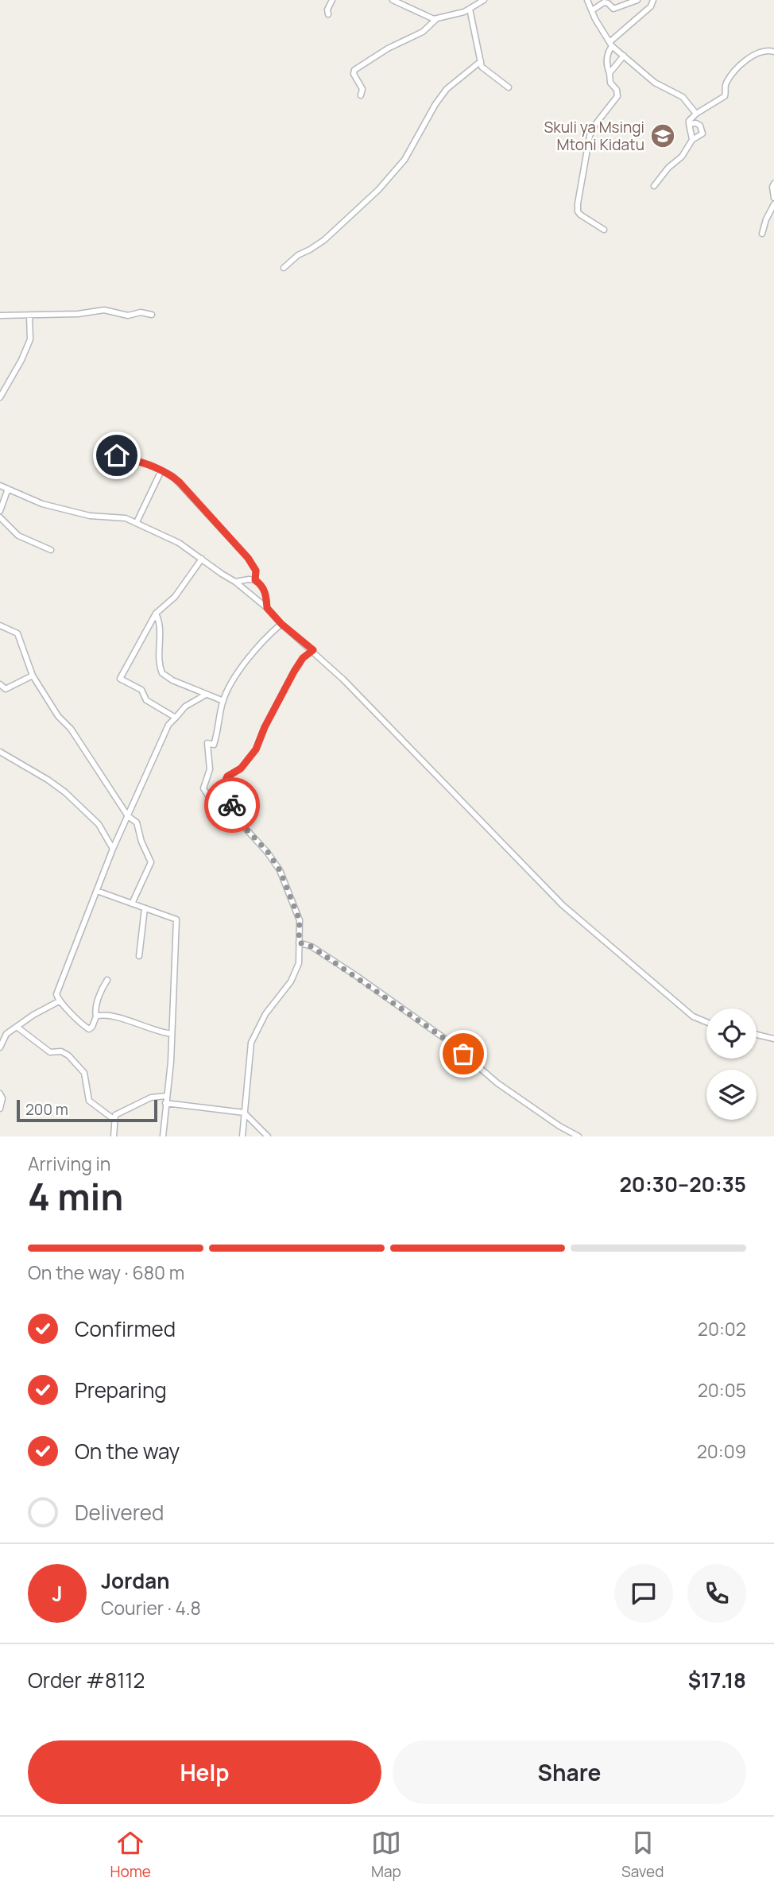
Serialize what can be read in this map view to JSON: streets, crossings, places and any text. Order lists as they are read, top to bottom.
{
  "places": {
    "school or university": ["Skuli ya Msingi Mtoni Kidatu"]
  },
  "scale_bar": "200 m",
  "page": {
    "scale": "200 m",
    "heading": ["4 min", "Arriving in", "20:30–20:35"],
    "panel": [
      "Jordan",
      "Courier · 4.8",
      "Order #8112",
      "$17.18"
    ],
    "bar": "On the way · 680 m",
    "list": [
      ["Confirmed", "20:02"],
      ["Preparing", "20:05"],
      ["On the way", "20:09"],
      "Delivered"
    ],
    "round": "J",
    "buttons": ["Help", "Share"],
    "tabs": ["Home", "Map", "Saved"]
  }
}
